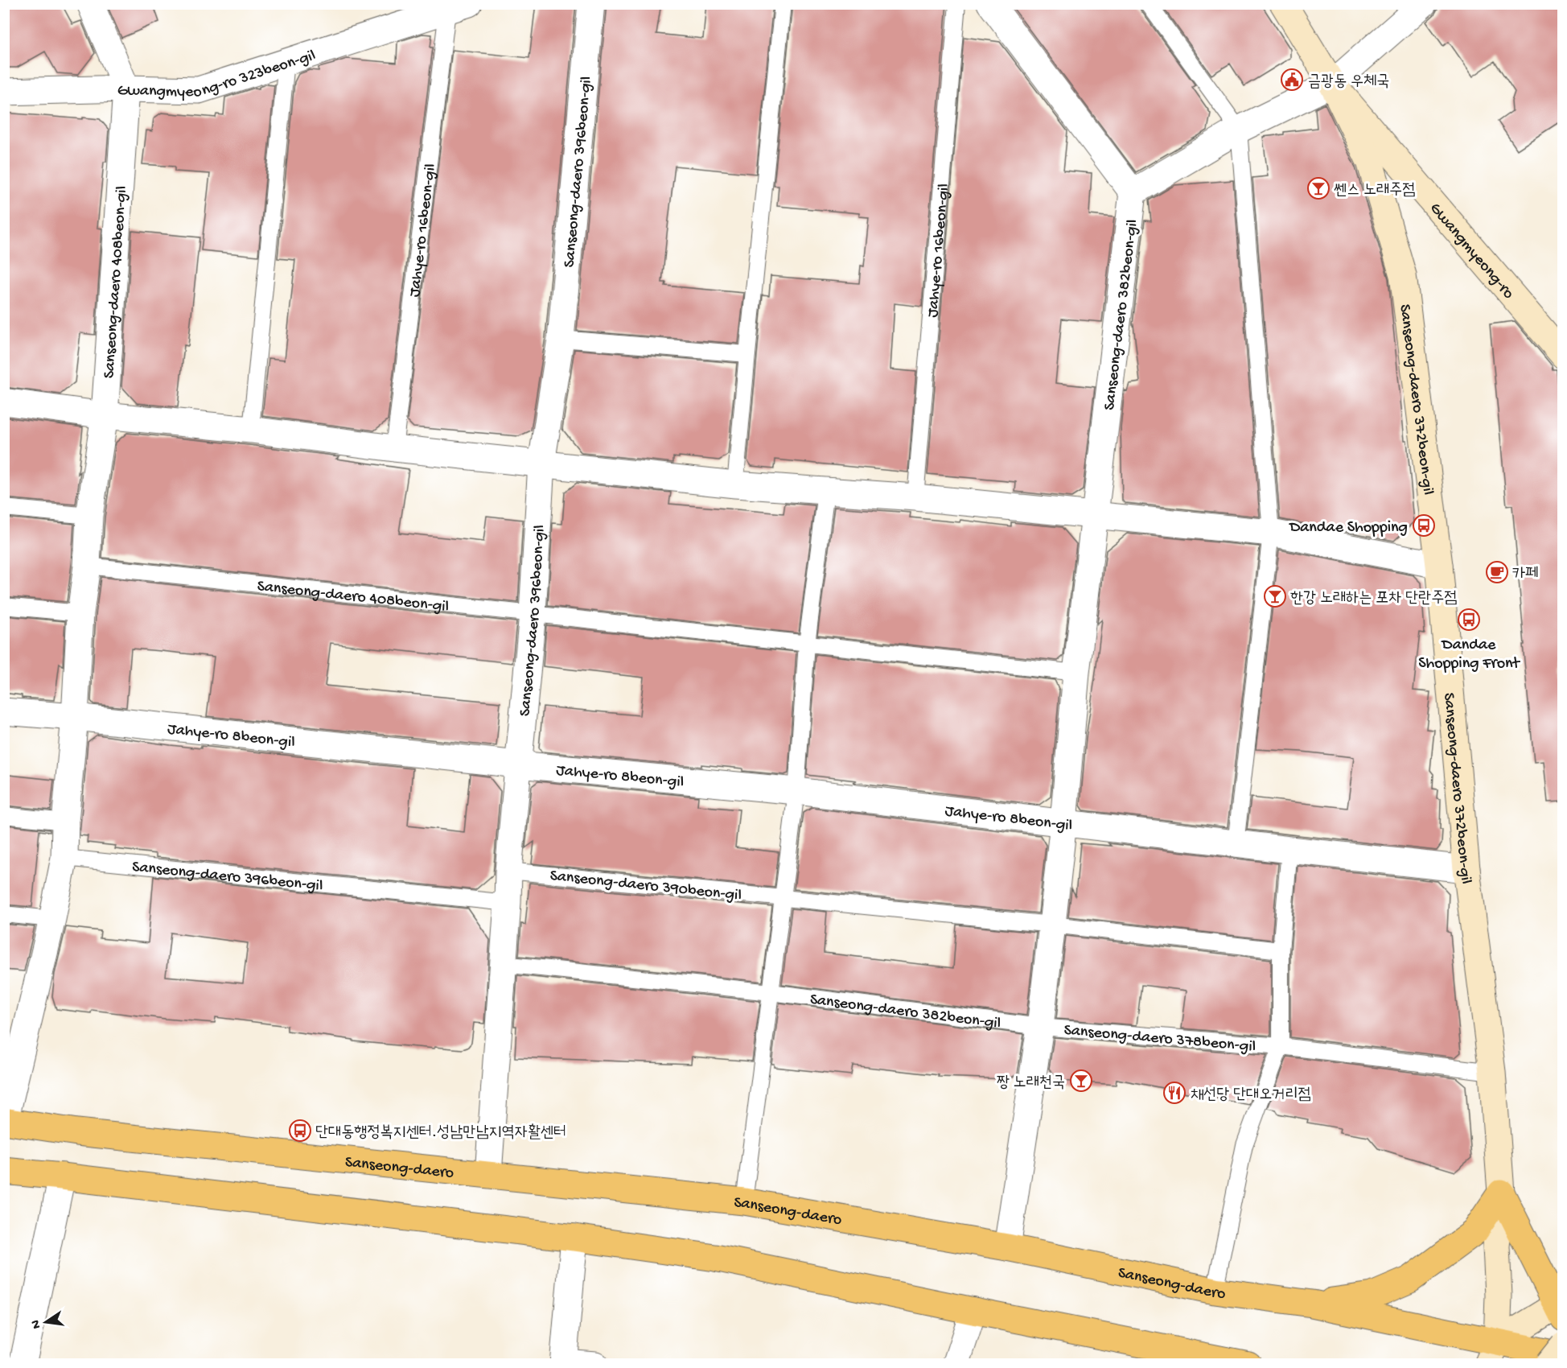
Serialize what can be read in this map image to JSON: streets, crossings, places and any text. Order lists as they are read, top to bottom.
{
  "streets": {
    "main road": ["Sanseong-daero"],
    "street": [
      "Gwangmyeong-ro 323beon-gil",
      "Sanseong-daero 396beon-gil",
      "Gwangmyeong-ro",
      "Sanseong-daero 408beon-gil",
      "Sanseong-daero 382beon-gil",
      "Sanseong-daero 372beon-gil",
      "Jahye-ro 8beon-gil"
    ],
    "lane": ["Jahye-ro 16beon-gil", "Sanseong-daero 390beon-gil", "Sanseong-daero 378beon-gil"]
  },
  "crossings": [
    ["Gwangmyeong-ro 323beon-gil", "Jahye-ro 16beon-gil"],
    ["Gwangmyeong-ro 323beon-gil", "Sanseong-daero 408beon-gil"],
    ["Sanseong-daero 396beon-gil", "Sanseong-daero 408beon-gil"],
    ["Sanseong-daero 396beon-gil", "Jahye-ro 8beon-gil"],
    ["Sanseong-daero 396beon-gil", "Sanseong-daero 390beon-gil"],
    ["Sanseong-daero 396beon-gil", "Sanseong-daero"],
    ["Gwangmyeong-ro", "Sanseong-daero 372beon-gil"],
    ["Sanseong-daero 408beon-gil", "Jahye-ro 8beon-gil"],
    ["Sanseong-daero 408beon-gil", "Sanseong-daero"],
    ["Sanseong-daero 382beon-gil", "Jahye-ro 8beon-gil"],
    ["Sanseong-daero 382beon-gil", "Sanseong-daero 378beon-gil"],
    ["Sanseong-daero 382beon-gil", "Sanseong-daero"],
    ["Sanseong-daero 372beon-gil", "Jahye-ro 8beon-gil"],
    ["Sanseong-daero 372beon-gil", "Sanseong-daero"],
    ["Jahye-ro 8beon-gil", "Sanseong-daero 378beon-gil"],
    ["Sanseong-daero 378beon-gil", "Sanseong-daero"]
  ],
  "places": {
    "public building": ["금광동 우체국"],
    "bar": ["쎈스 노래주점", "한강 노래하는 포차 단란주점", "짱 노래천국"],
    "bus stop": ["Dandae Shopping", "Dandae Shopping Front", "단대동행정복지센터.성남만남지역자활센터"],
    "cafe": ["카페"],
    "restaurant": ["채선당 단대오거리점"]
  },
  "north": "left"
}
